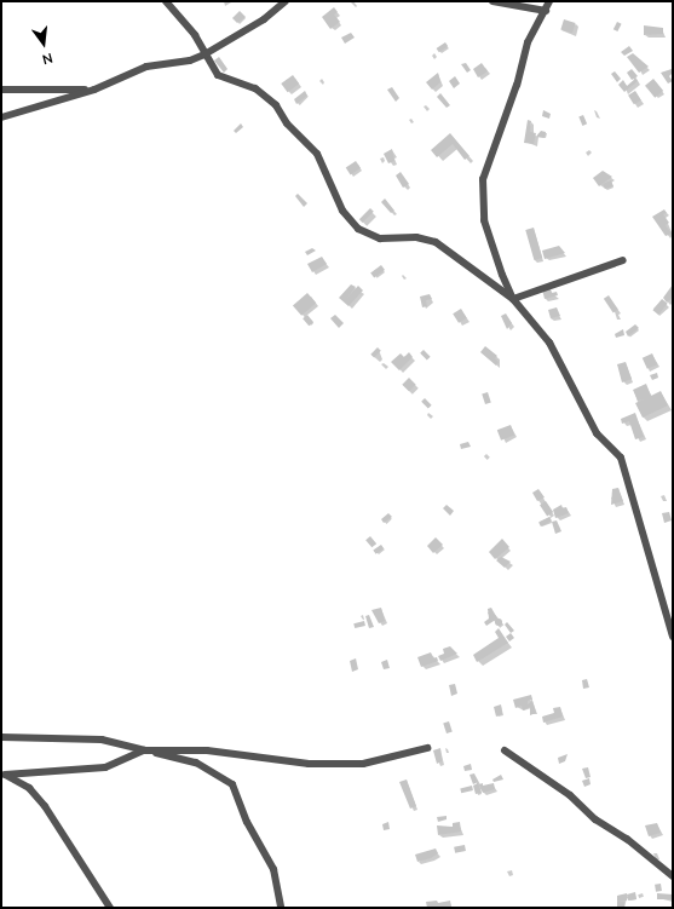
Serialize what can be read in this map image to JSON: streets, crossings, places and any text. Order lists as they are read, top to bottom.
{
  "north": "bottom"
}
